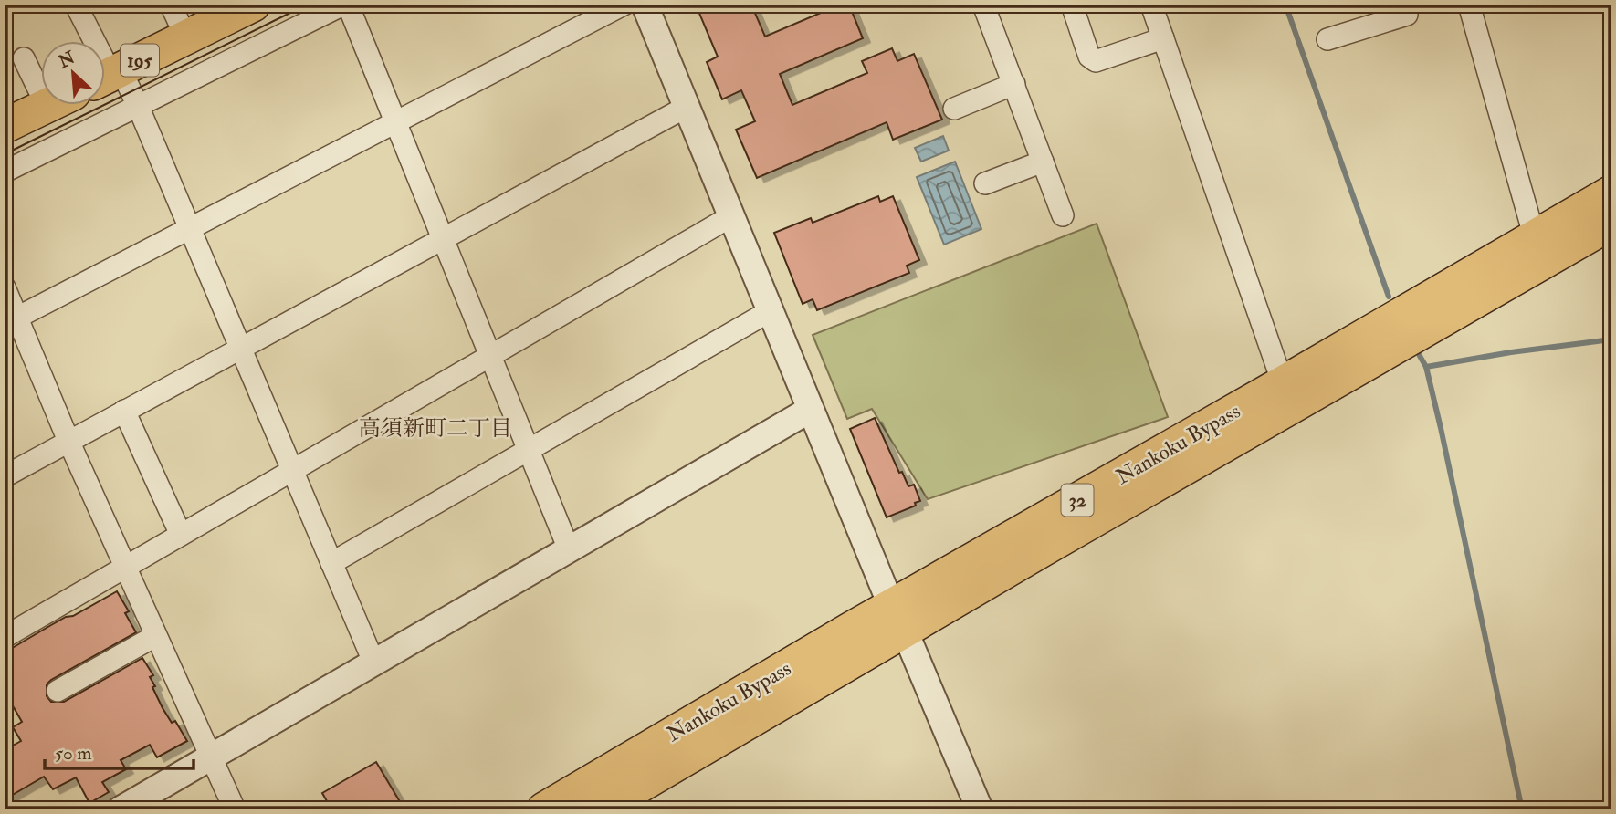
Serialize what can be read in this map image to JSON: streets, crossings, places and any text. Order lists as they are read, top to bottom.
{
  "streets": {
    "highway": ["195", "Nankoku Bypass", "32"]
  },
  "districts": ["高須新町二丁目"],
  "scale_bar": "50 m",
  "north": "top left"
}
